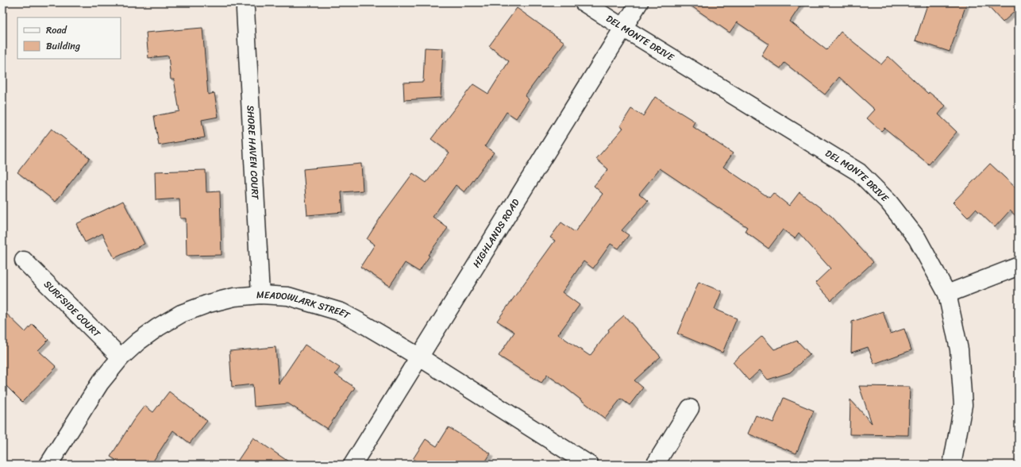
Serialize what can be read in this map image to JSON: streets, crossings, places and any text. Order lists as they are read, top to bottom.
{
  "streets": {
    "street": [
      "DEL MONTE DRIVE",
      "SHORE HAVEN COURT",
      "HIGHLANDS ROAD",
      "MEADOWLARK STREET",
      "SURFSIDE COURT"
    ]
  },
  "crossings": [
    ["DEL MONTE DRIVE", "HIGHLANDS ROAD"],
    ["SHORE HAVEN COURT", "MEADOWLARK STREET"],
    ["HIGHLANDS ROAD", "MEADOWLARK STREET"],
    ["MEADOWLARK STREET", "SURFSIDE COURT"]
  ],
  "legend": ["Road", "Building"]
}
